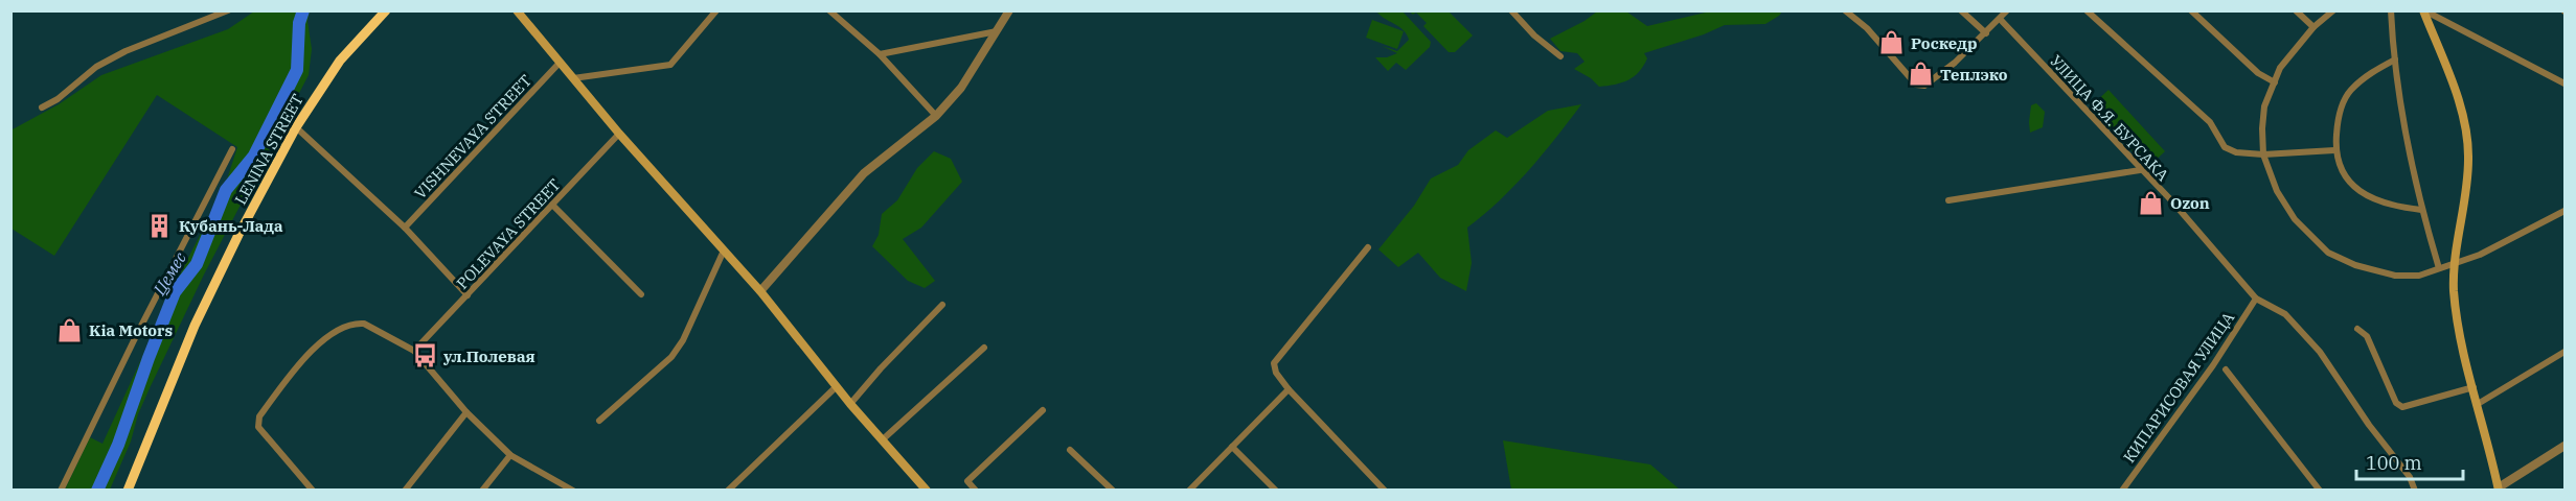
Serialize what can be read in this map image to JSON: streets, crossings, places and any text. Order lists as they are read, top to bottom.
{
  "streets": {
    "highway": ["LENINA STREET"],
    "street": [
      "УЛИЦА Ф.Я. БУРСАКА",
      "VISHNEVAYA STREET",
      "POLEVAYA STREET",
      "КИПАРИСОВАЯ УЛИЦА"
    ]
  },
  "crossings": [
    ["УЛИЦА Ф.Я. БУРСАКА", "КИПАРИСОВАЯ УЛИЦА"]
  ],
  "water": ["Цемес"],
  "places": {
    "shop": [
      "Роскедр",
      "Теплэко",
      "Ozon",
      "Kia Motors"
    ],
    "building": ["Кубань-Лада"],
    "bus stop": ["ул.Полевая"]
  },
  "scale_bar": "100 m"
}
